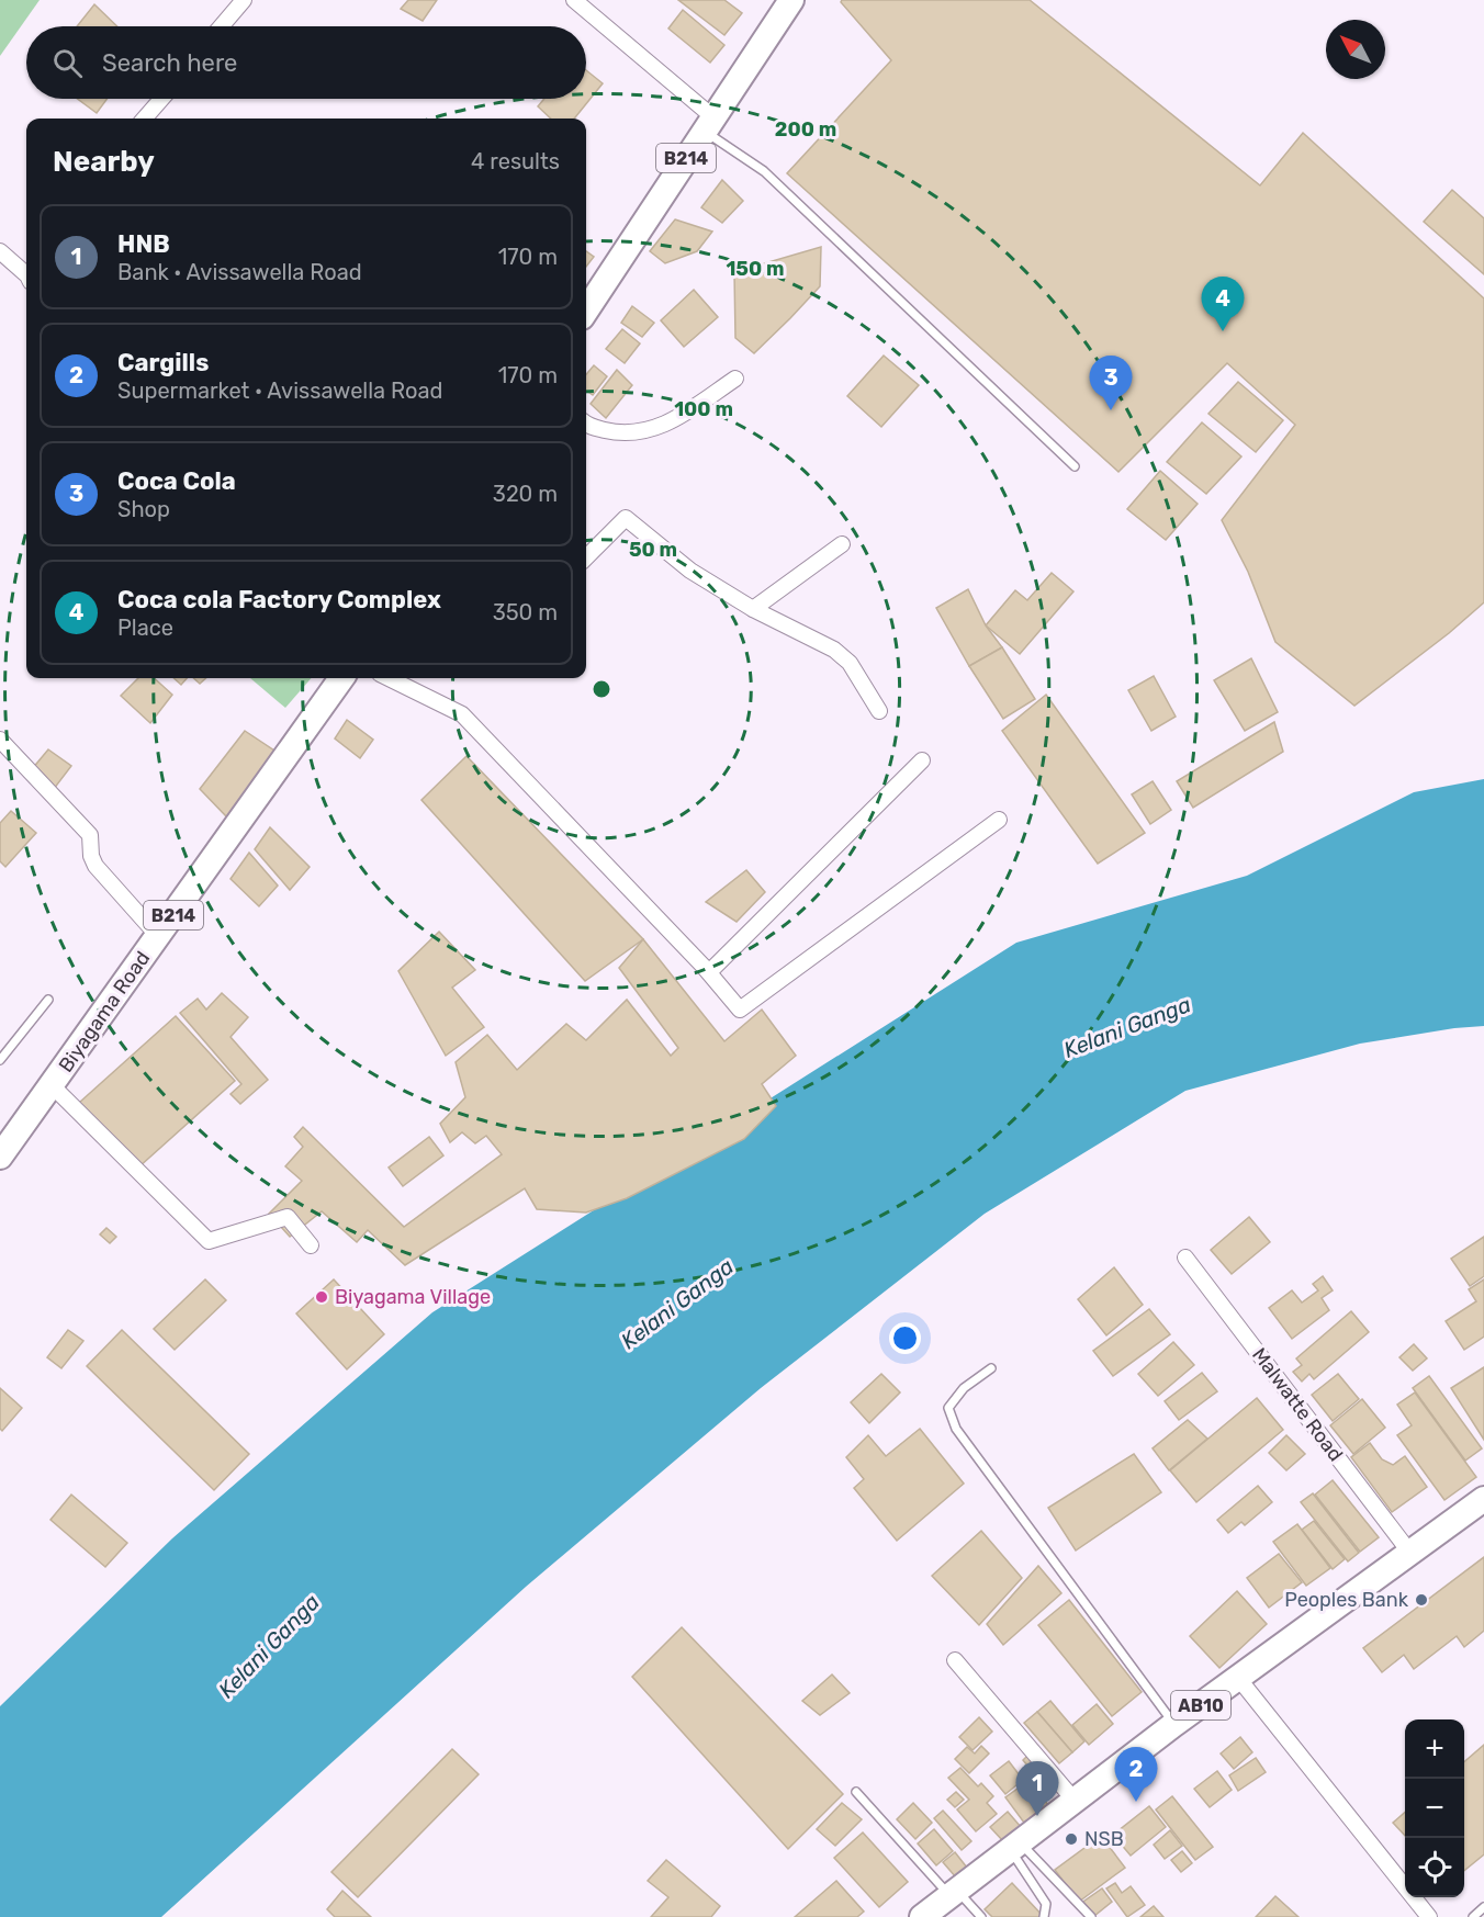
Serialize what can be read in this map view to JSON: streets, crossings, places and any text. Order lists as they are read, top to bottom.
{
  "streets": {
    "main road": ["B214", "Biyagama Road", "AB10"],
    "street": ["Malwatte Road"]
  },
  "crossings": [
    ["Malwatte Road", "AB10"]
  ],
  "water": ["Kelani Ganga"],
  "places": ["Biyagama Village", "Peoples Bank", "NSB"],
  "north": "top left",
  "page": {
    "search": "Search here",
    "heading": ["Nearby", "4 results"],
    "list": [
      {
        "mark": "1",
        "name": "HNB",
        "note": "Bank · Avissawella Road",
        "value": "170 m"
      },
      {
        "mark": "2",
        "name": "Cargills",
        "note": "Supermarket · Avissawella Road",
        "value": "170 m"
      },
      {
        "mark": "3",
        "name": "Coca Cola",
        "note": "Shop",
        "value": "320 m"
      },
      {
        "mark": "4",
        "name": "Coca cola Factory Complex",
        "note": "Place",
        "value": "350 m"
      }
    ],
    "pins": [
      "4",
      "3",
      "2",
      "1"
    ],
    "map_buttons": ["+", "−"]
  },
  "rings": [
    "200 m",
    "150 m",
    "100 m",
    "50 m"
  ]
}
